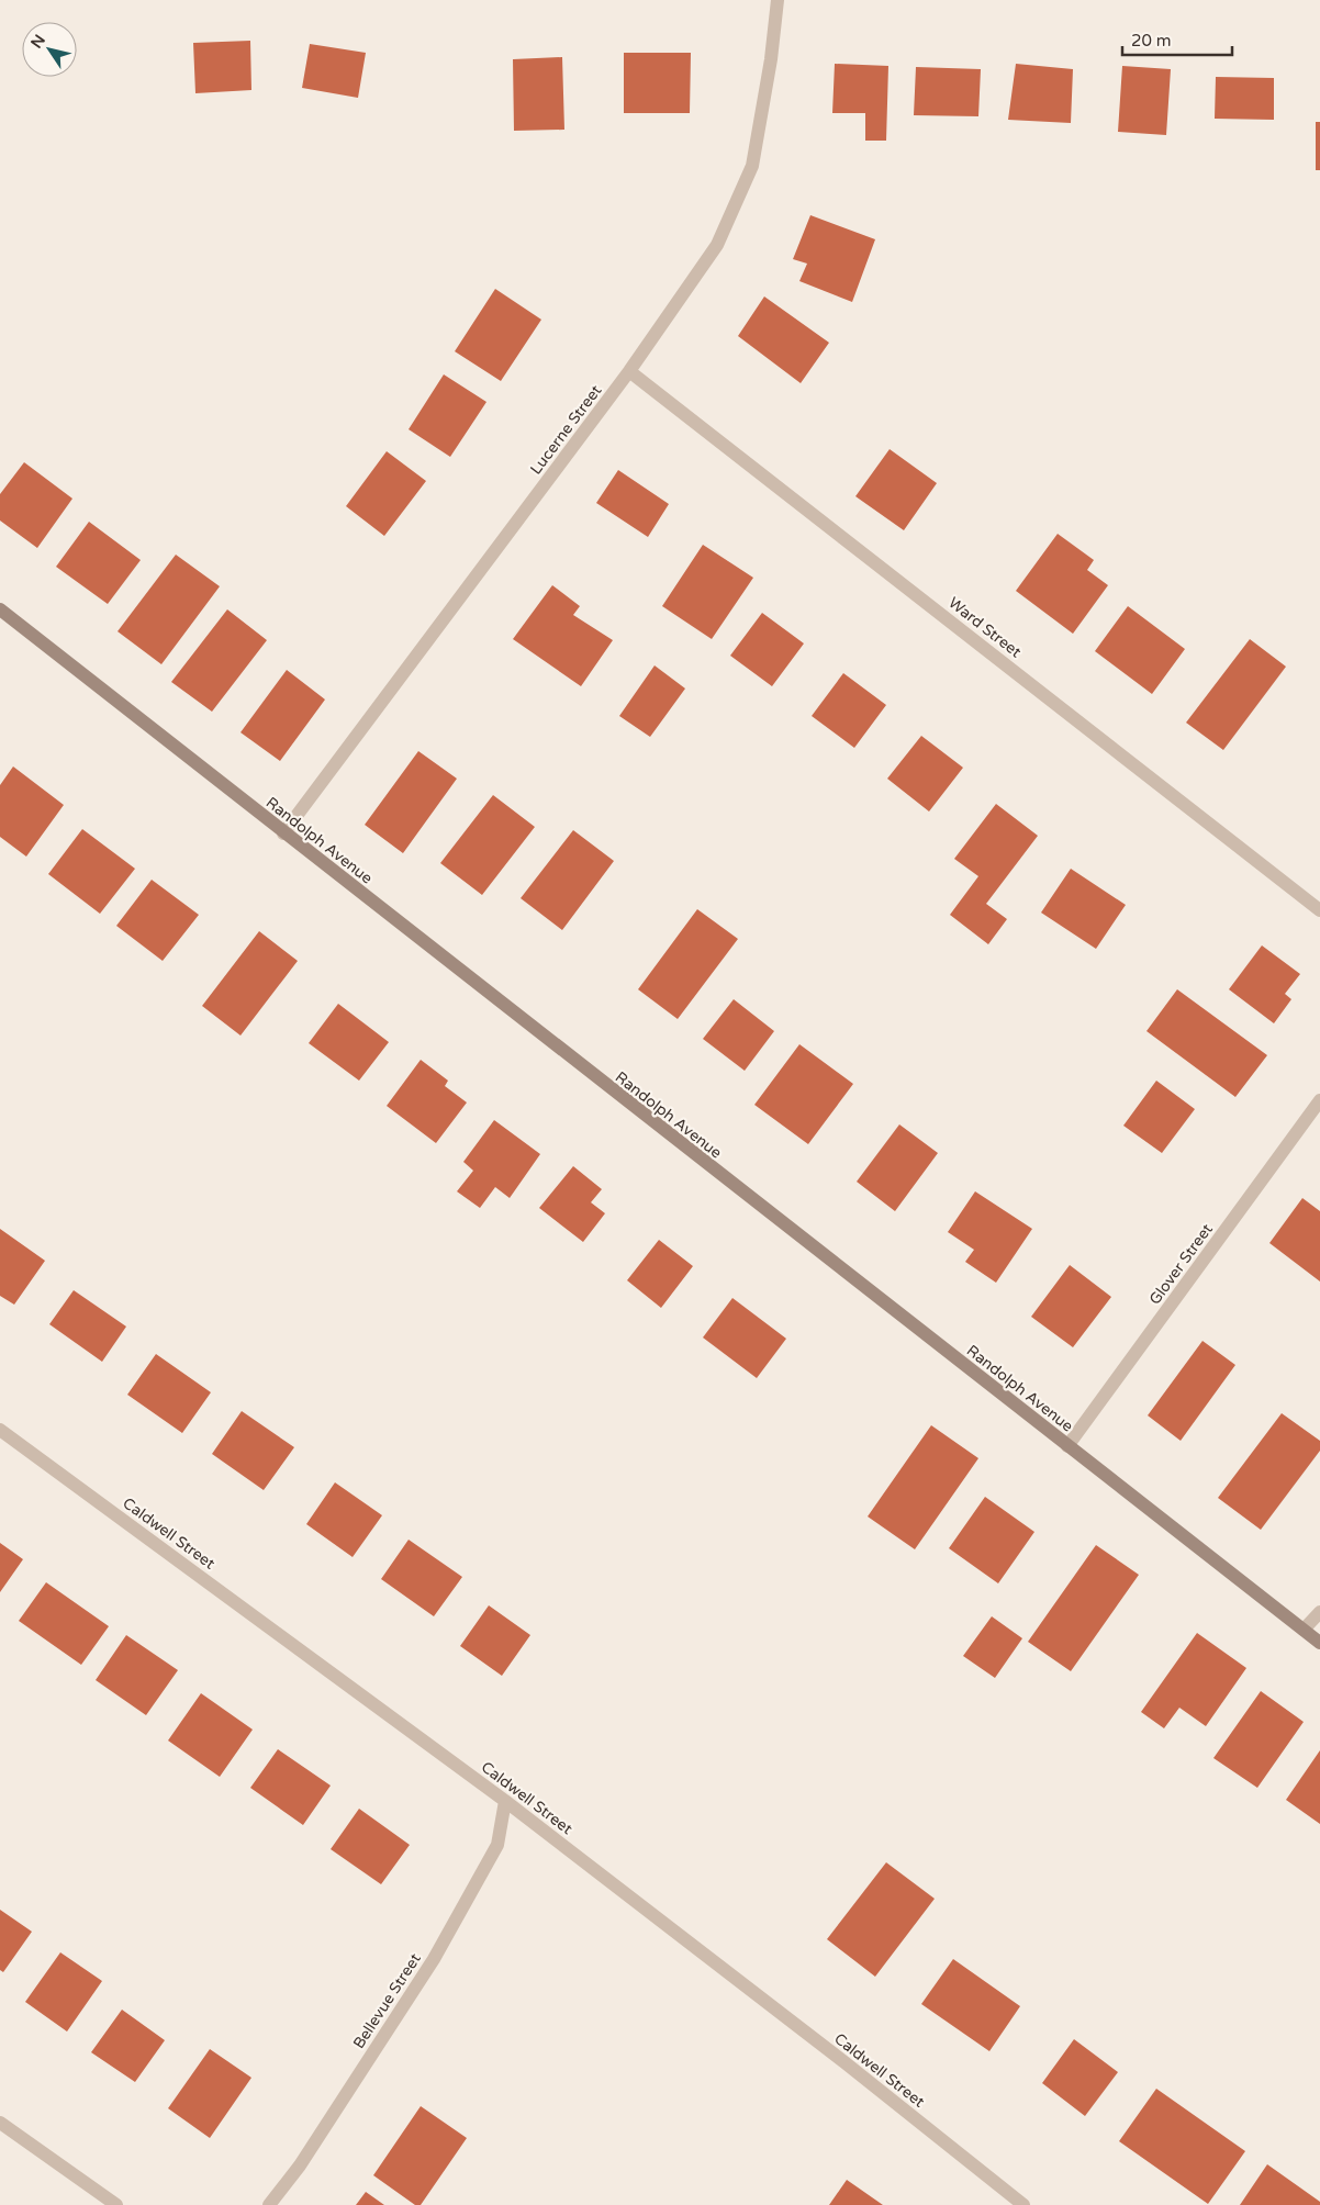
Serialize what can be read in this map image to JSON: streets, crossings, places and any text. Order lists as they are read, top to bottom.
{
  "streets": {
    "street": [
      "Lucerne Street",
      "Ward Street",
      "Randolph Avenue",
      "Glover Street",
      "Caldwell Street",
      "Bellevue Street"
    ]
  },
  "crossings": [
    ["Lucerne Street", "Ward Street"],
    ["Lucerne Street", "Randolph Avenue"],
    ["Randolph Avenue", "Glover Street"],
    ["Caldwell Street", "Bellevue Street"]
  ],
  "scale_bar": "20 m",
  "north": "top left"
}
